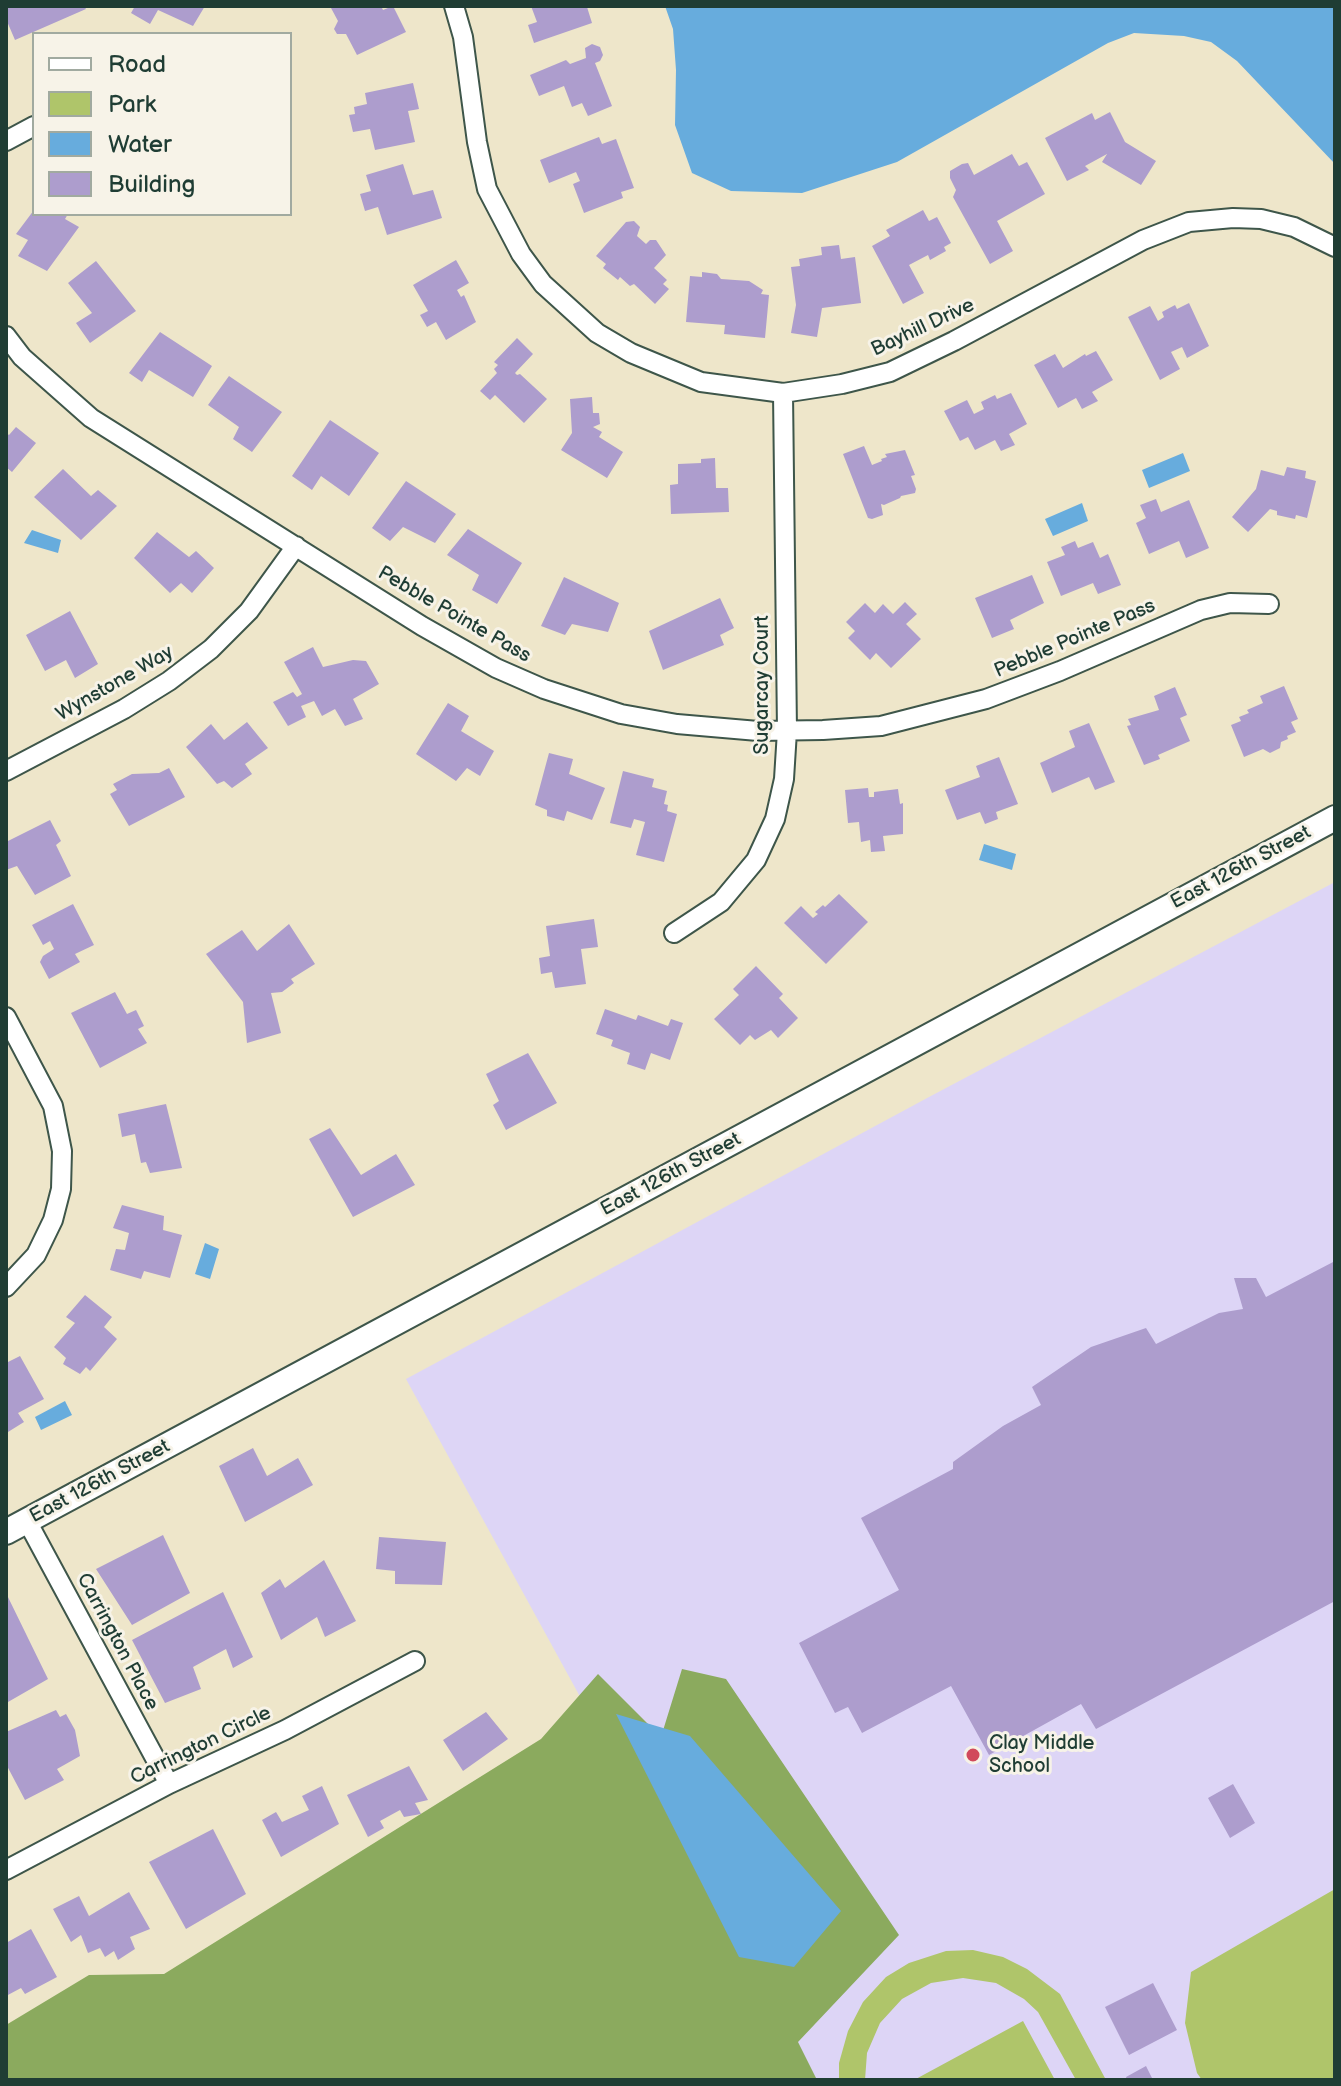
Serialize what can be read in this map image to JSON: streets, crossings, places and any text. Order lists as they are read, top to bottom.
{
  "streets": {
    "street": [
      "Bayhill Drive",
      "Pebble Pointe Pass",
      "Wynstone Way",
      "Sugarcay Court",
      "East 126th Street",
      "Carrington Place",
      "Carrington Circle"
    ]
  },
  "crossings": [
    ["Bayhill Drive", "Sugarcay Court"],
    ["Pebble Pointe Pass", "Wynstone Way"],
    ["Pebble Pointe Pass", "Sugarcay Court"],
    ["East 126th Street", "Carrington Place"],
    ["Carrington Place", "Carrington Circle"]
  ],
  "places": ["Clay Middle School"],
  "legend": [
    "Road",
    "Park",
    "Water",
    "Building"
  ]
}
